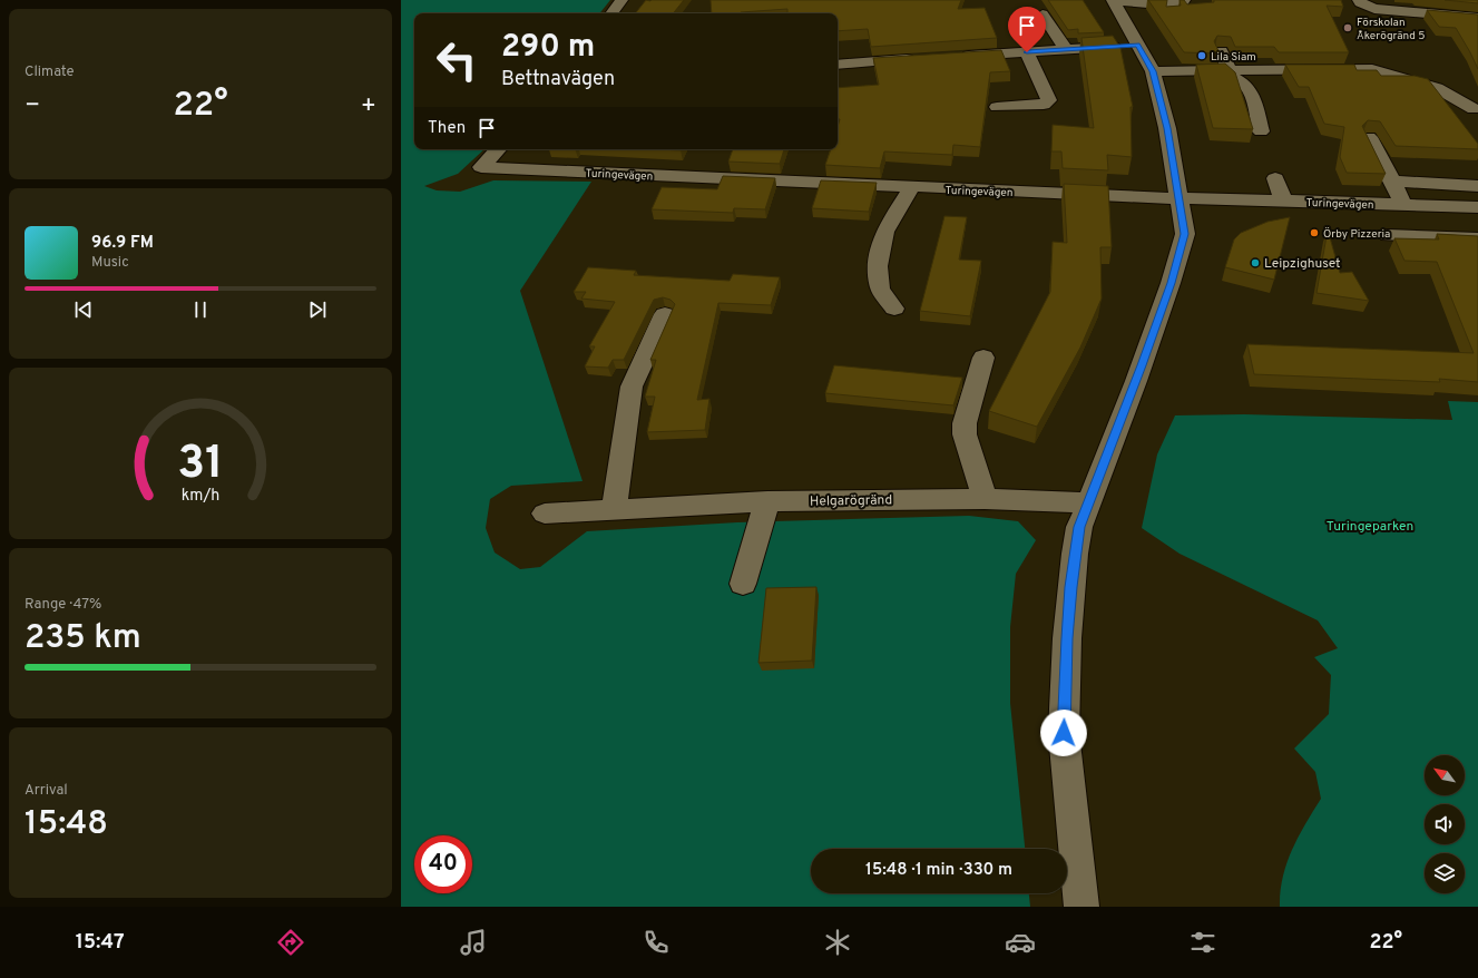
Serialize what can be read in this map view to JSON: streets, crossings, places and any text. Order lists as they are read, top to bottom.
{
  "streets": {
    "street": ["Turingevägen", "Helgarögränd"]
  },
  "parks": ["Turingeparken"],
  "places": [
    "Förskolan Åkerögränd 5",
    "Lila Siam",
    "Örby Pizzeria",
    "Leipzighuset"
  ],
  "north": "top left",
  "page": {
    "tile": [
      "Climate",
      ["Range · 47%", "235 km"],
      ["Arrival", "15:48"]
    ],
    "turn": ["290 m", "Bettnavägen"],
    "heat": ["−", "22°", "+"],
    "then": "Then",
    "song": ["96.9 FM", "Music"],
    "limit": "40",
    "trip": "15:48 · 1 min · 330 m",
    "tabs": ["15:47", "22°"],
    "gauge": ["31", "km/h"]
  }
}
